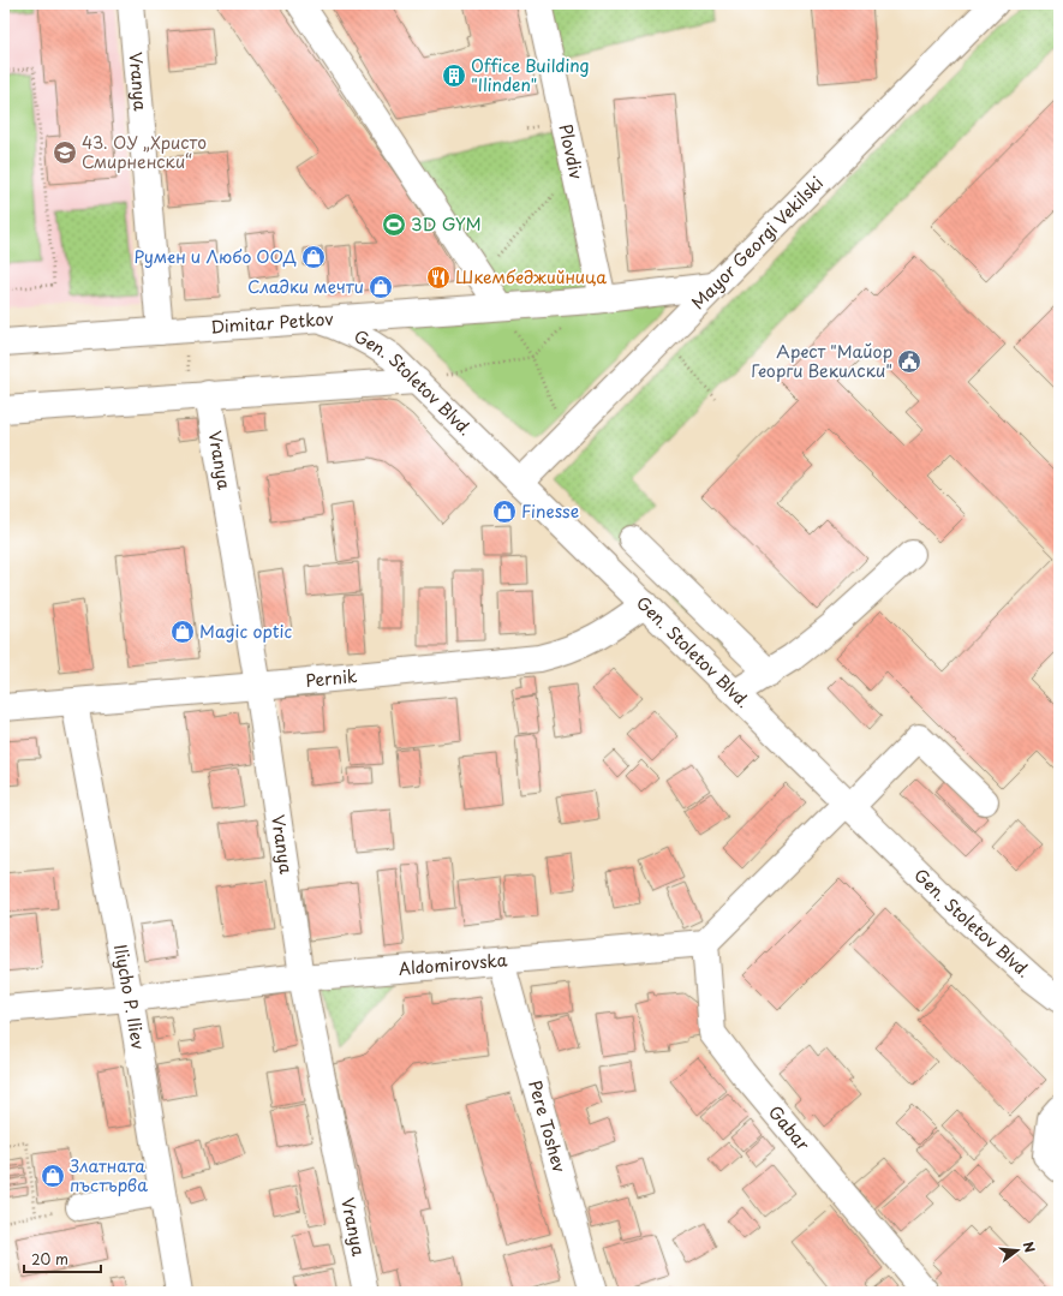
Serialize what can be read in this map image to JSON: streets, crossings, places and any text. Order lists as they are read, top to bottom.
{
  "streets": {
    "street": [
      "Vranya",
      "Plovdiv",
      "Mayor Georgi Vekilski",
      "Dimitar Petkov",
      "Gen. Stoletov Blvd.",
      "Pernik",
      "Aldomirovska",
      "Iliycho P. Iliev",
      "Pere Toshev",
      "Gabar"
    ]
  },
  "crossings": [
    ["Vranya", "Dimitar Petkov"],
    ["Vranya", "Pernik"],
    ["Vranya", "Aldomirovska"],
    ["Plovdiv", "Dimitar Petkov"],
    ["Mayor Georgi Vekilski", "Dimitar Petkov"],
    ["Mayor Georgi Vekilski", "Gen. Stoletov Blvd."],
    ["Dimitar Petkov", "Gen. Stoletov Blvd."],
    ["Gen. Stoletov Blvd.", "Pernik"],
    ["Pernik", "Iliycho P. Iliev"],
    ["Aldomirovska", "Iliycho P. Iliev"],
    ["Aldomirovska", "Pere Toshev"],
    ["Aldomirovska", "Gabar"]
  ],
  "places": {
    "building": ["Office Building \"Ilinden\""],
    "school or university": ["43. ОУ „Христо Смирненски“"],
    "sports": ["3D GYM"],
    "shop": [
      "Румен и Любо ООД",
      "Сладки мечти",
      "Finesse",
      "Magic optic",
      "Златната пъстърва"
    ],
    "restaurant": ["Шкембеджийница"],
    "public building": ["Арест \"Майор Георги Векилски\""]
  },
  "scale_bar": "20 m",
  "north": "right"
}
